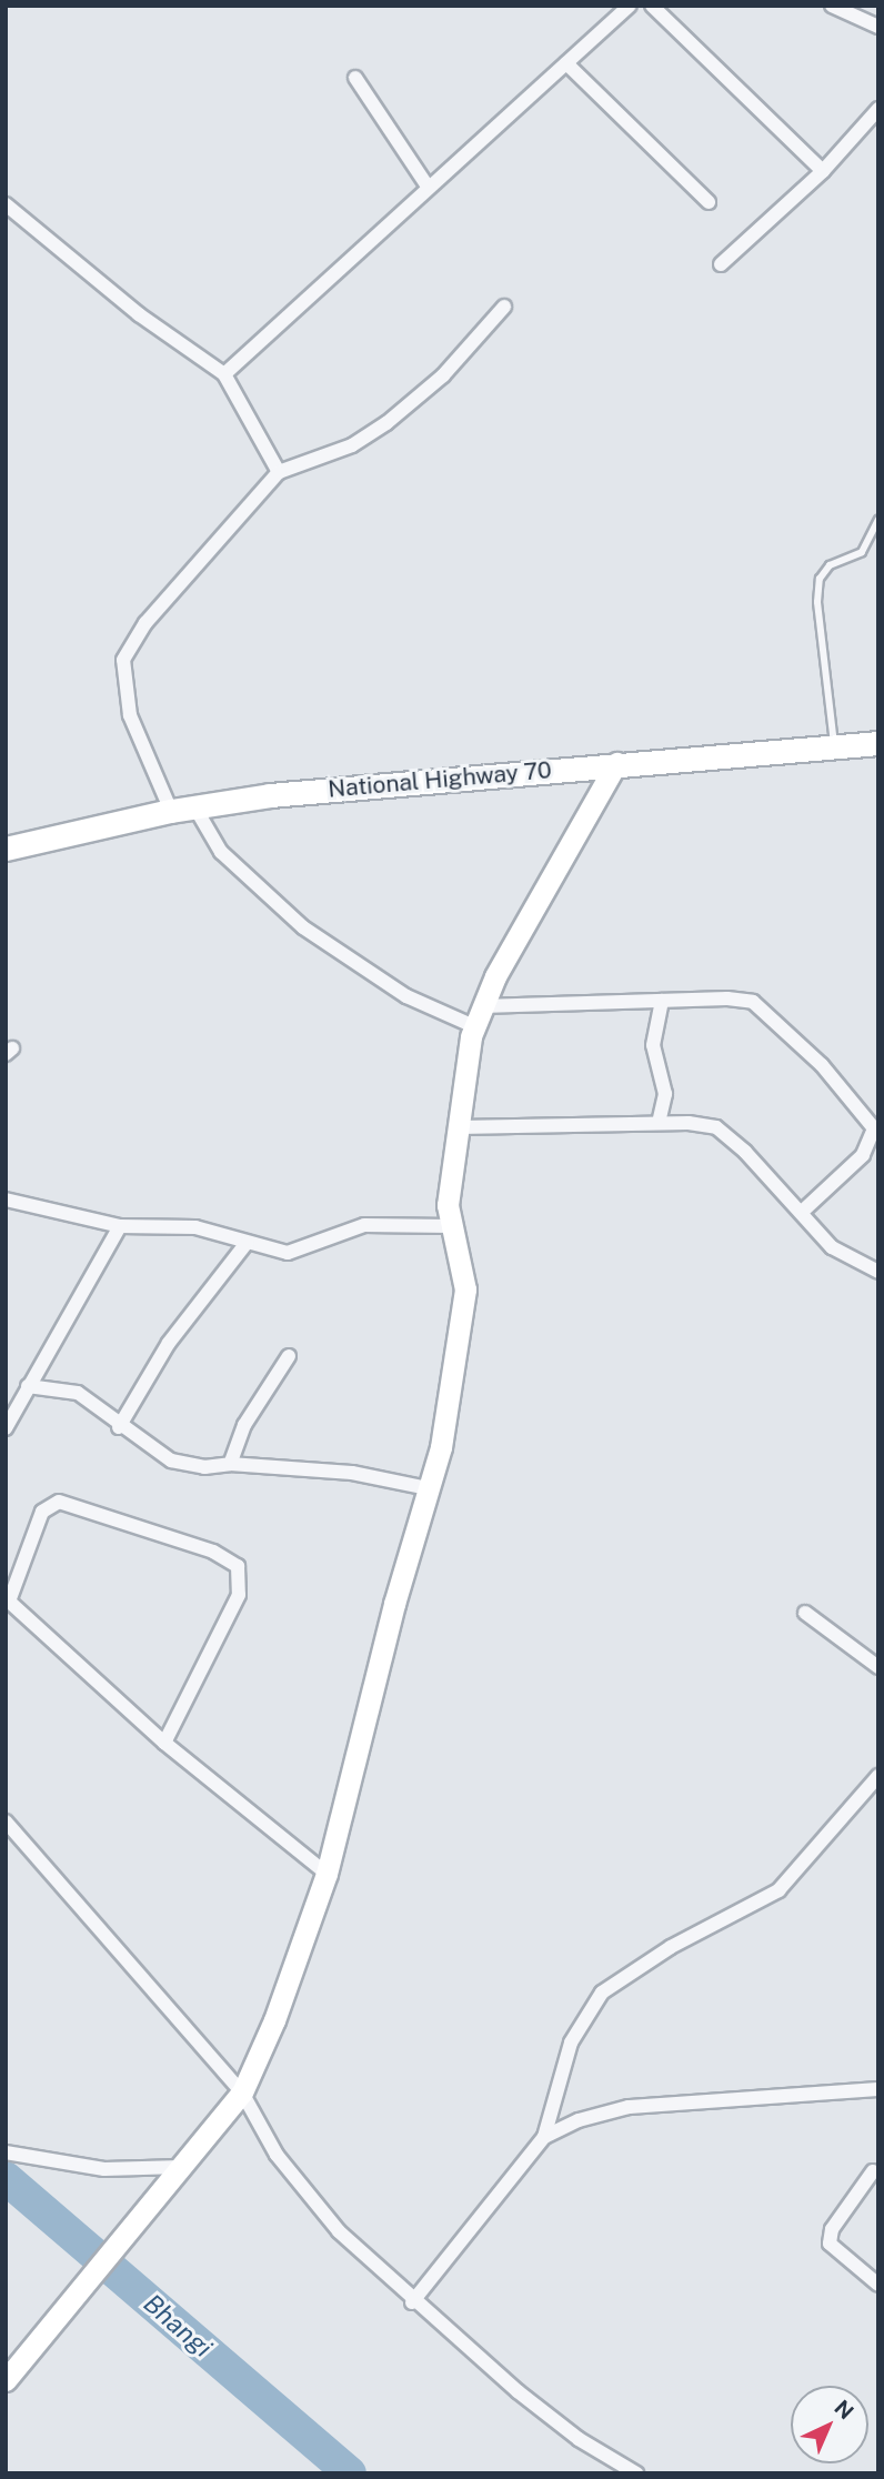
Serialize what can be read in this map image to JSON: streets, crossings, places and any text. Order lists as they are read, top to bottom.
{
  "streets": {
    "main road": ["National Highway 70"]
  },
  "water": ["Bhangi"],
  "north": "top right"
}
